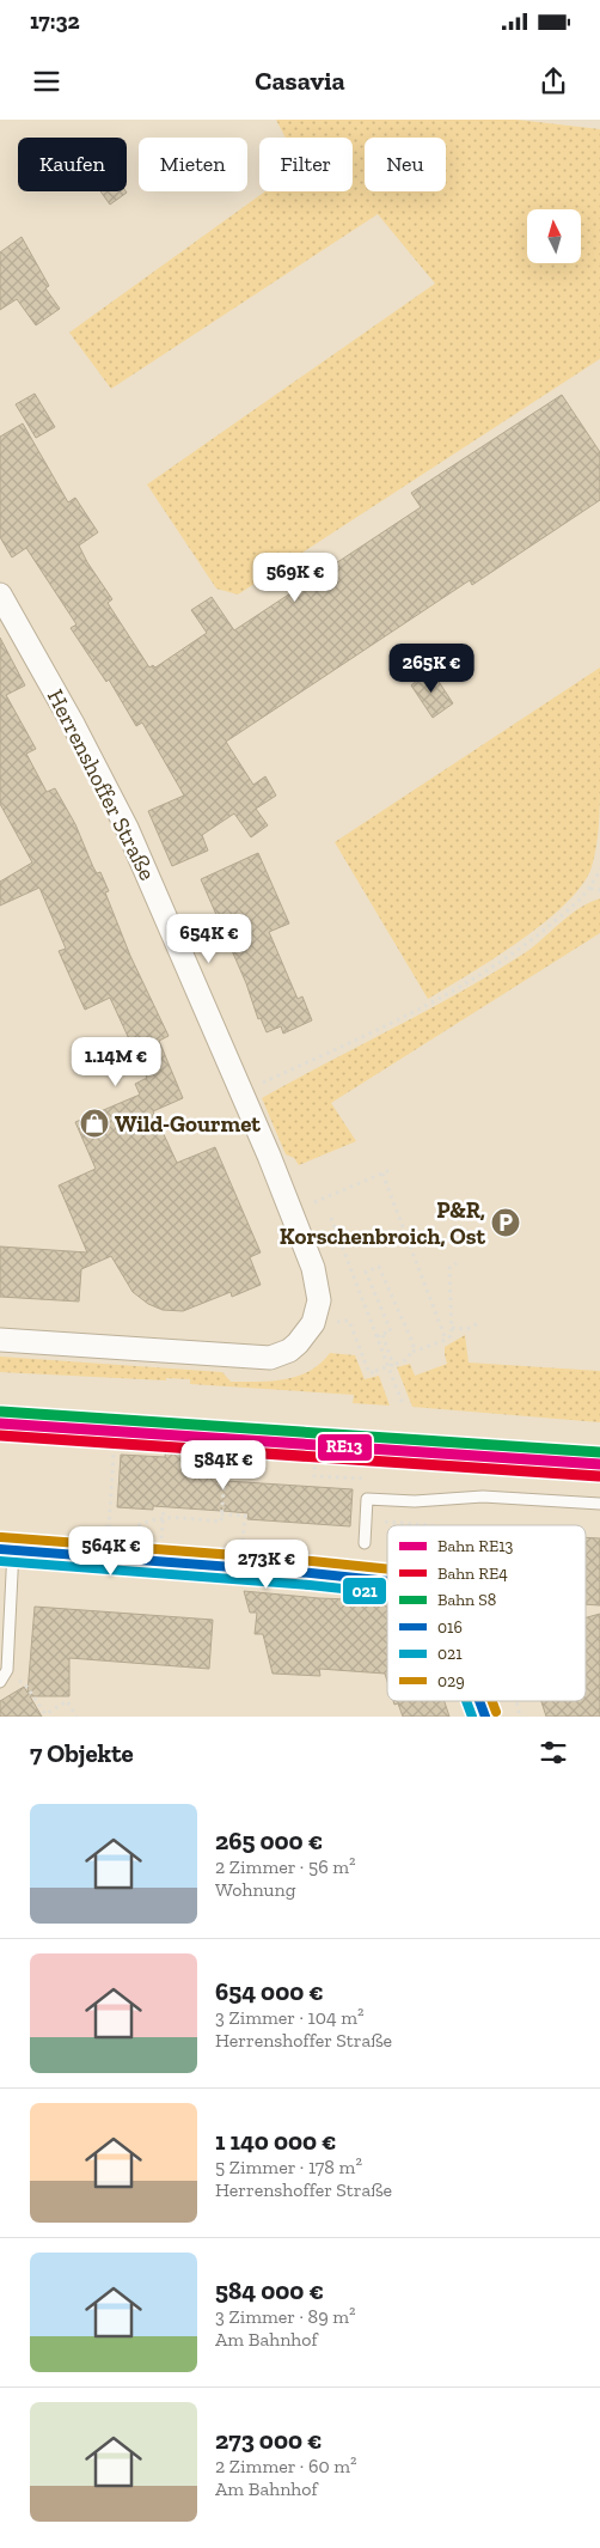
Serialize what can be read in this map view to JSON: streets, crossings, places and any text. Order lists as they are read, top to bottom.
{
  "streets": {
    "street": ["Herrenshoffer Straße"]
  },
  "places": {
    "shop": ["Wild-Gourmet"],
    "parking": ["P&R, Korschenbroich, Ost"]
  },
  "lines": [
    "rail line S8",
    "rail line RE13",
    "rail line RE4",
    "transit line 029",
    "transit line 016",
    "transit line 021"
  ],
  "legend": [
    "Bahn RE13",
    "Bahn RE4",
    "Bahn S8",
    "016",
    "021",
    "029"
  ],
  "north": "top",
  "page": {
    "status": "17:32",
    "header": "Casavia",
    "chip": [
      "Kaufen",
      "Mieten",
      "Filter",
      "Neu"
    ],
    "price": [
      "569K €",
      "265K €",
      "654K €",
      "1.14M €",
      "584K €",
      "564K €",
      "273K €"
    ],
    "heading": "7 Objekte",
    "list": [
      {
        "name": "265 000 €",
        "note": "2 Zimmer · 56 m² · Wohnung"
      },
      {
        "name": "654 000 €",
        "note": "3 Zimmer · 104 m² · Herrenshoffer Straße"
      },
      {
        "name": "1 140 000 €",
        "note": "5 Zimmer · 178 m² · Herrenshoffer Straße"
      },
      {
        "name": "584 000 €",
        "note": "3 Zimmer · 89 m² · Am Bahnhof"
      },
      {
        "name": "273 000 €",
        "note": "2 Zimmer · 60 m² · Am Bahnhof"
      }
    ]
  }
}
